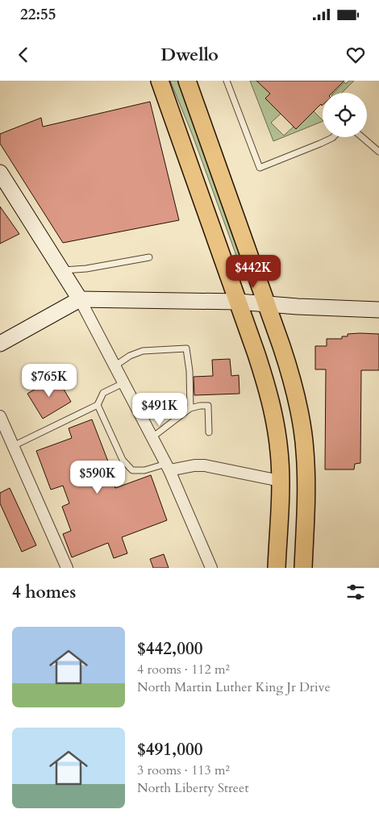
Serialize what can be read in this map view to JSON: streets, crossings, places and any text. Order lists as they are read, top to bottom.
{
  "page": {
    "status": "22:55",
    "header": "Dwello",
    "price": [
      "$442K",
      "$765K",
      "$491K",
      "$590K"
    ],
    "heading": "4 homes",
    "list": [
      {
        "name": "$442,000",
        "note": "4 rooms · 112 m² · North Martin Luther King Jr Drive"
      },
      {
        "name": "$491,000",
        "note": "3 rooms · 113 m² · North Liberty Street"
      }
    ]
  }
}
